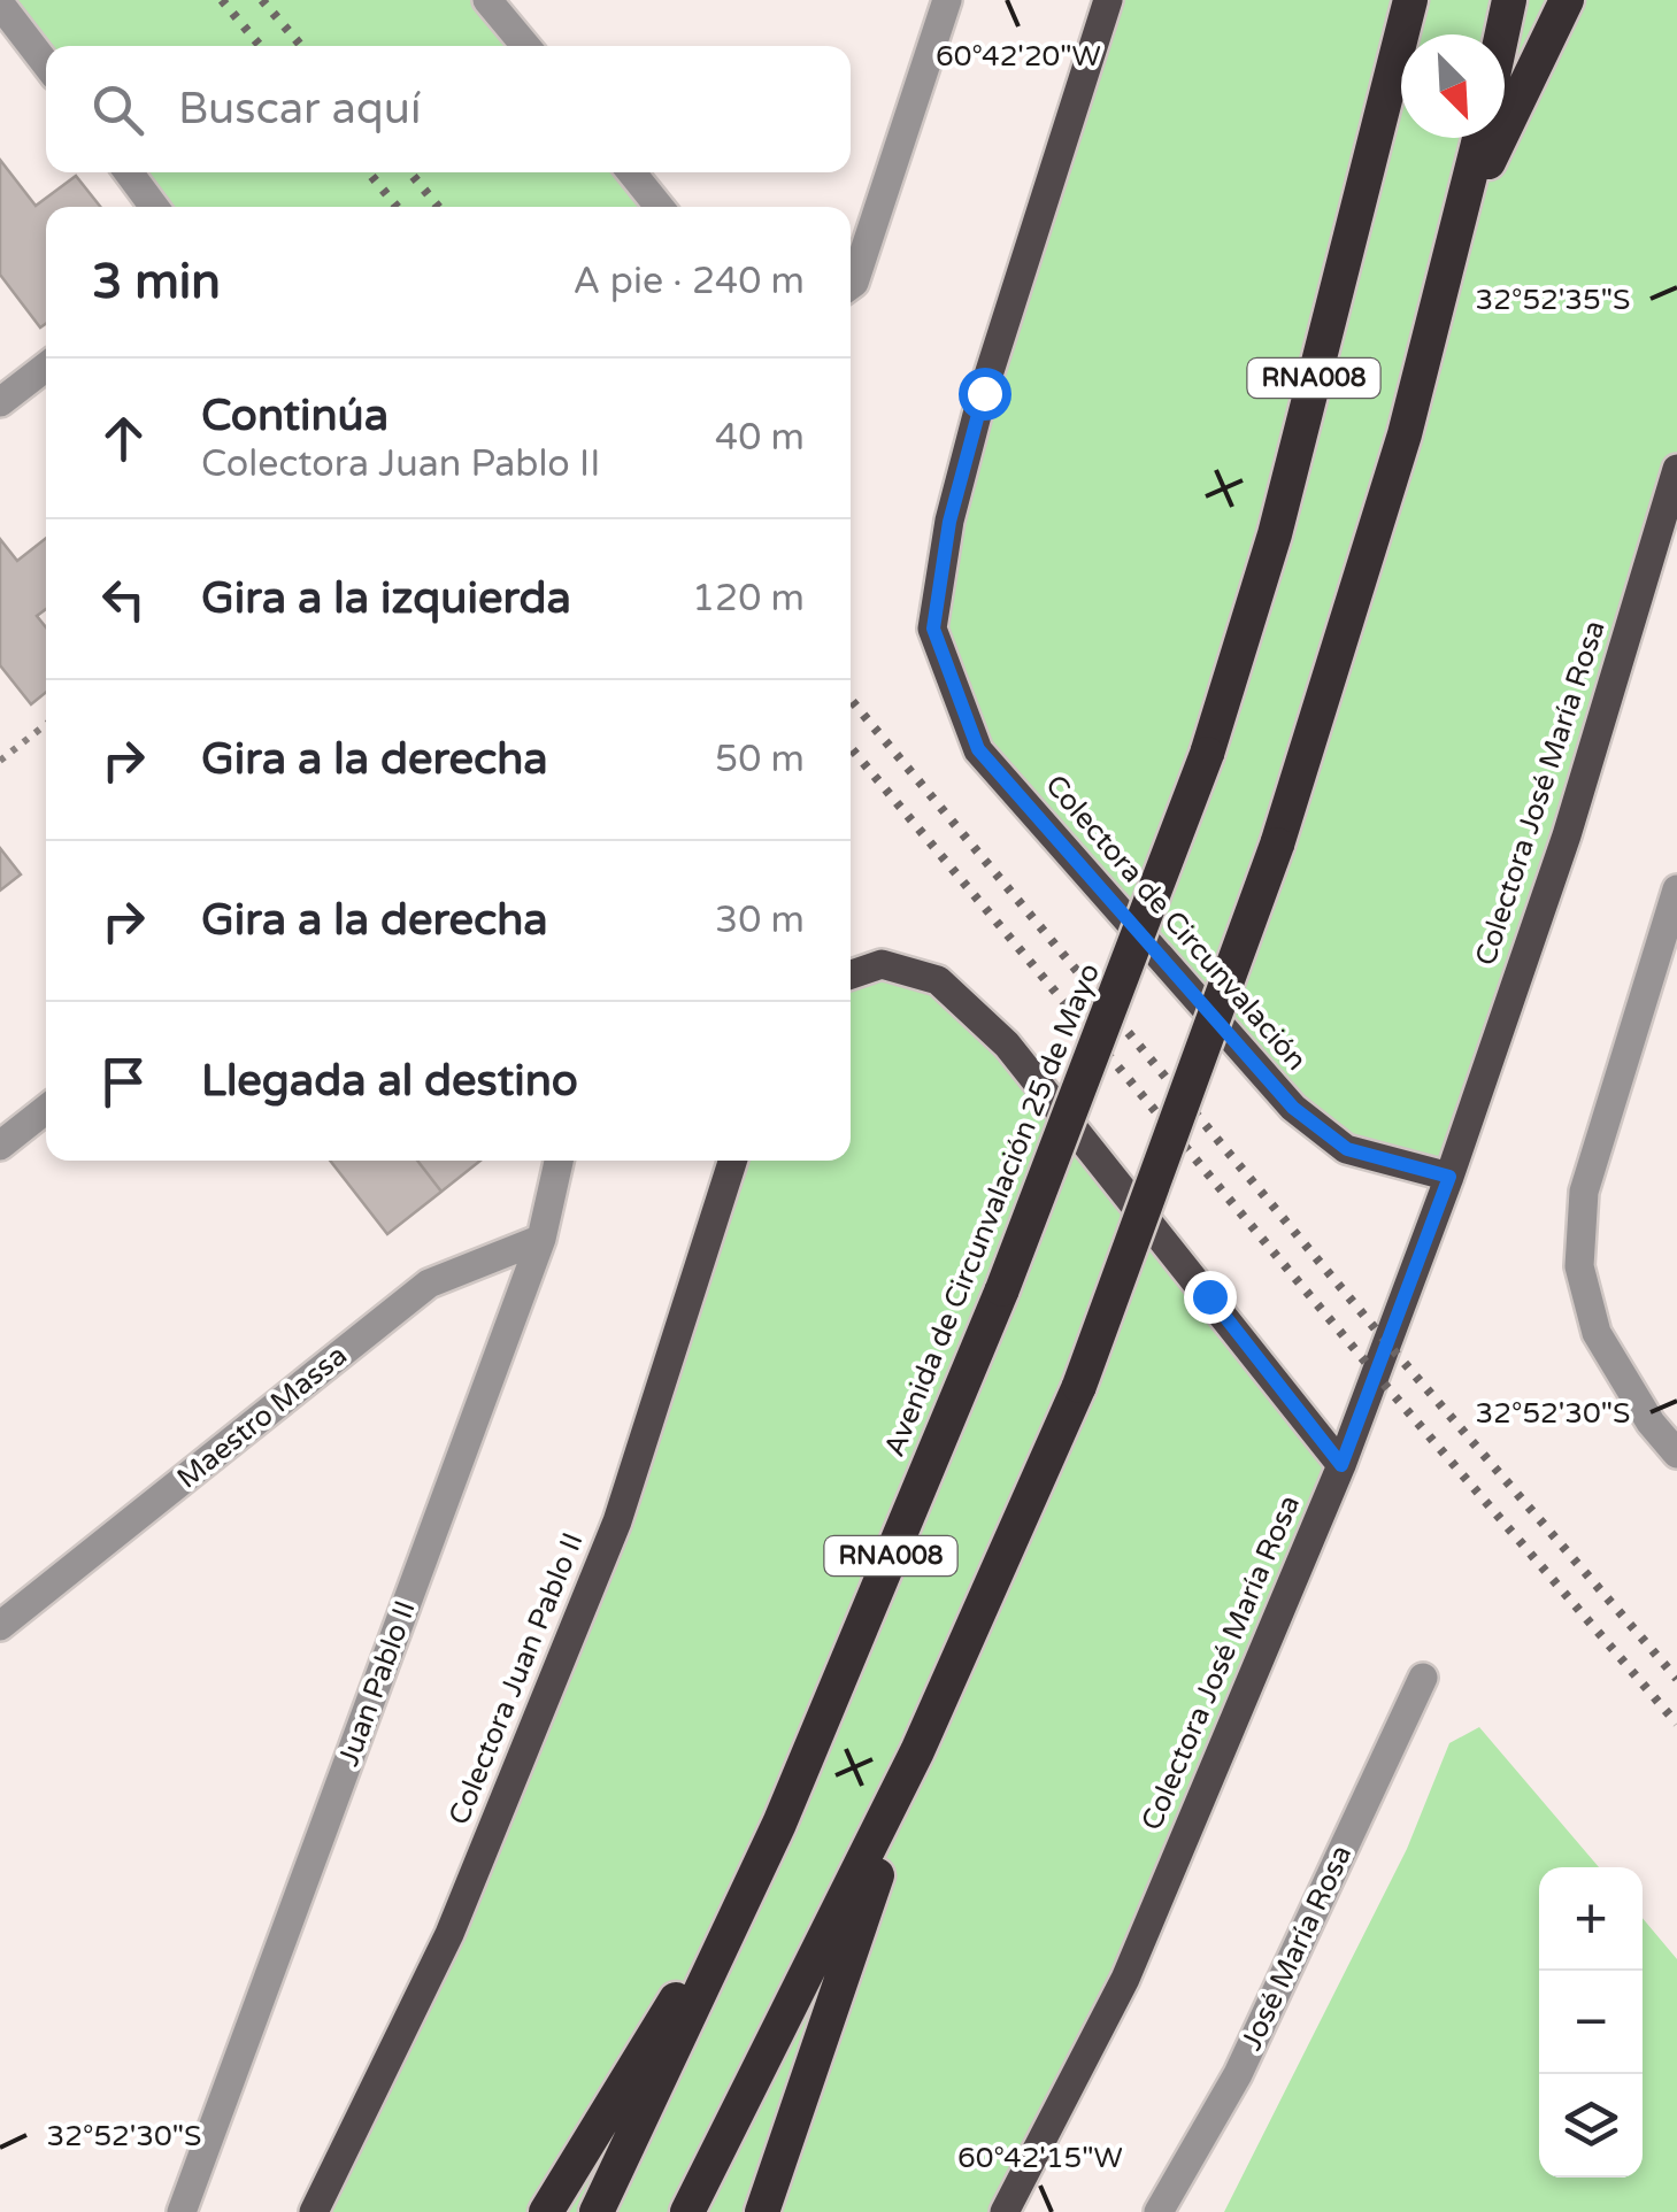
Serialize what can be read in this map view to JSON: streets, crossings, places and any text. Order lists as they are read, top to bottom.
{
  "streets": {
    "highway": ["RNA008", "Avenida de Circunvalación 25 de Mayo"],
    "main road": ["Colectora José María Rosa", "Colectora de Circunvalación", "Colectora Juan Pablo II"],
    "street": ["Maestro Massa", "Juan Pablo II", "José María Rosa"]
  },
  "crossings": [
    ["Colectora José María Rosa", "Colectora de Circunvalación"],
    ["Maestro Massa", "Juan Pablo II"]
  ],
  "north": "bottom right",
  "page": {
    "search": "Buscar aquí",
    "heading": ["3 min", "A pie · 240 m"],
    "list": [
      ["Continúa", "Colectora Juan Pablo II", "40 m"],
      ["Gira a la izquierda", "120 m"],
      ["Gira a la derecha", "50 m"],
      ["Gira a la derecha", "30 m"],
      "Llegada al destino"
    ],
    "map_buttons": ["+", "−"]
  },
  "coordinates": [
    "60°42'20\"W",
    "32°52'35\"S",
    "32°52'30\"S",
    "60°42'15\"W"
  ]
}
